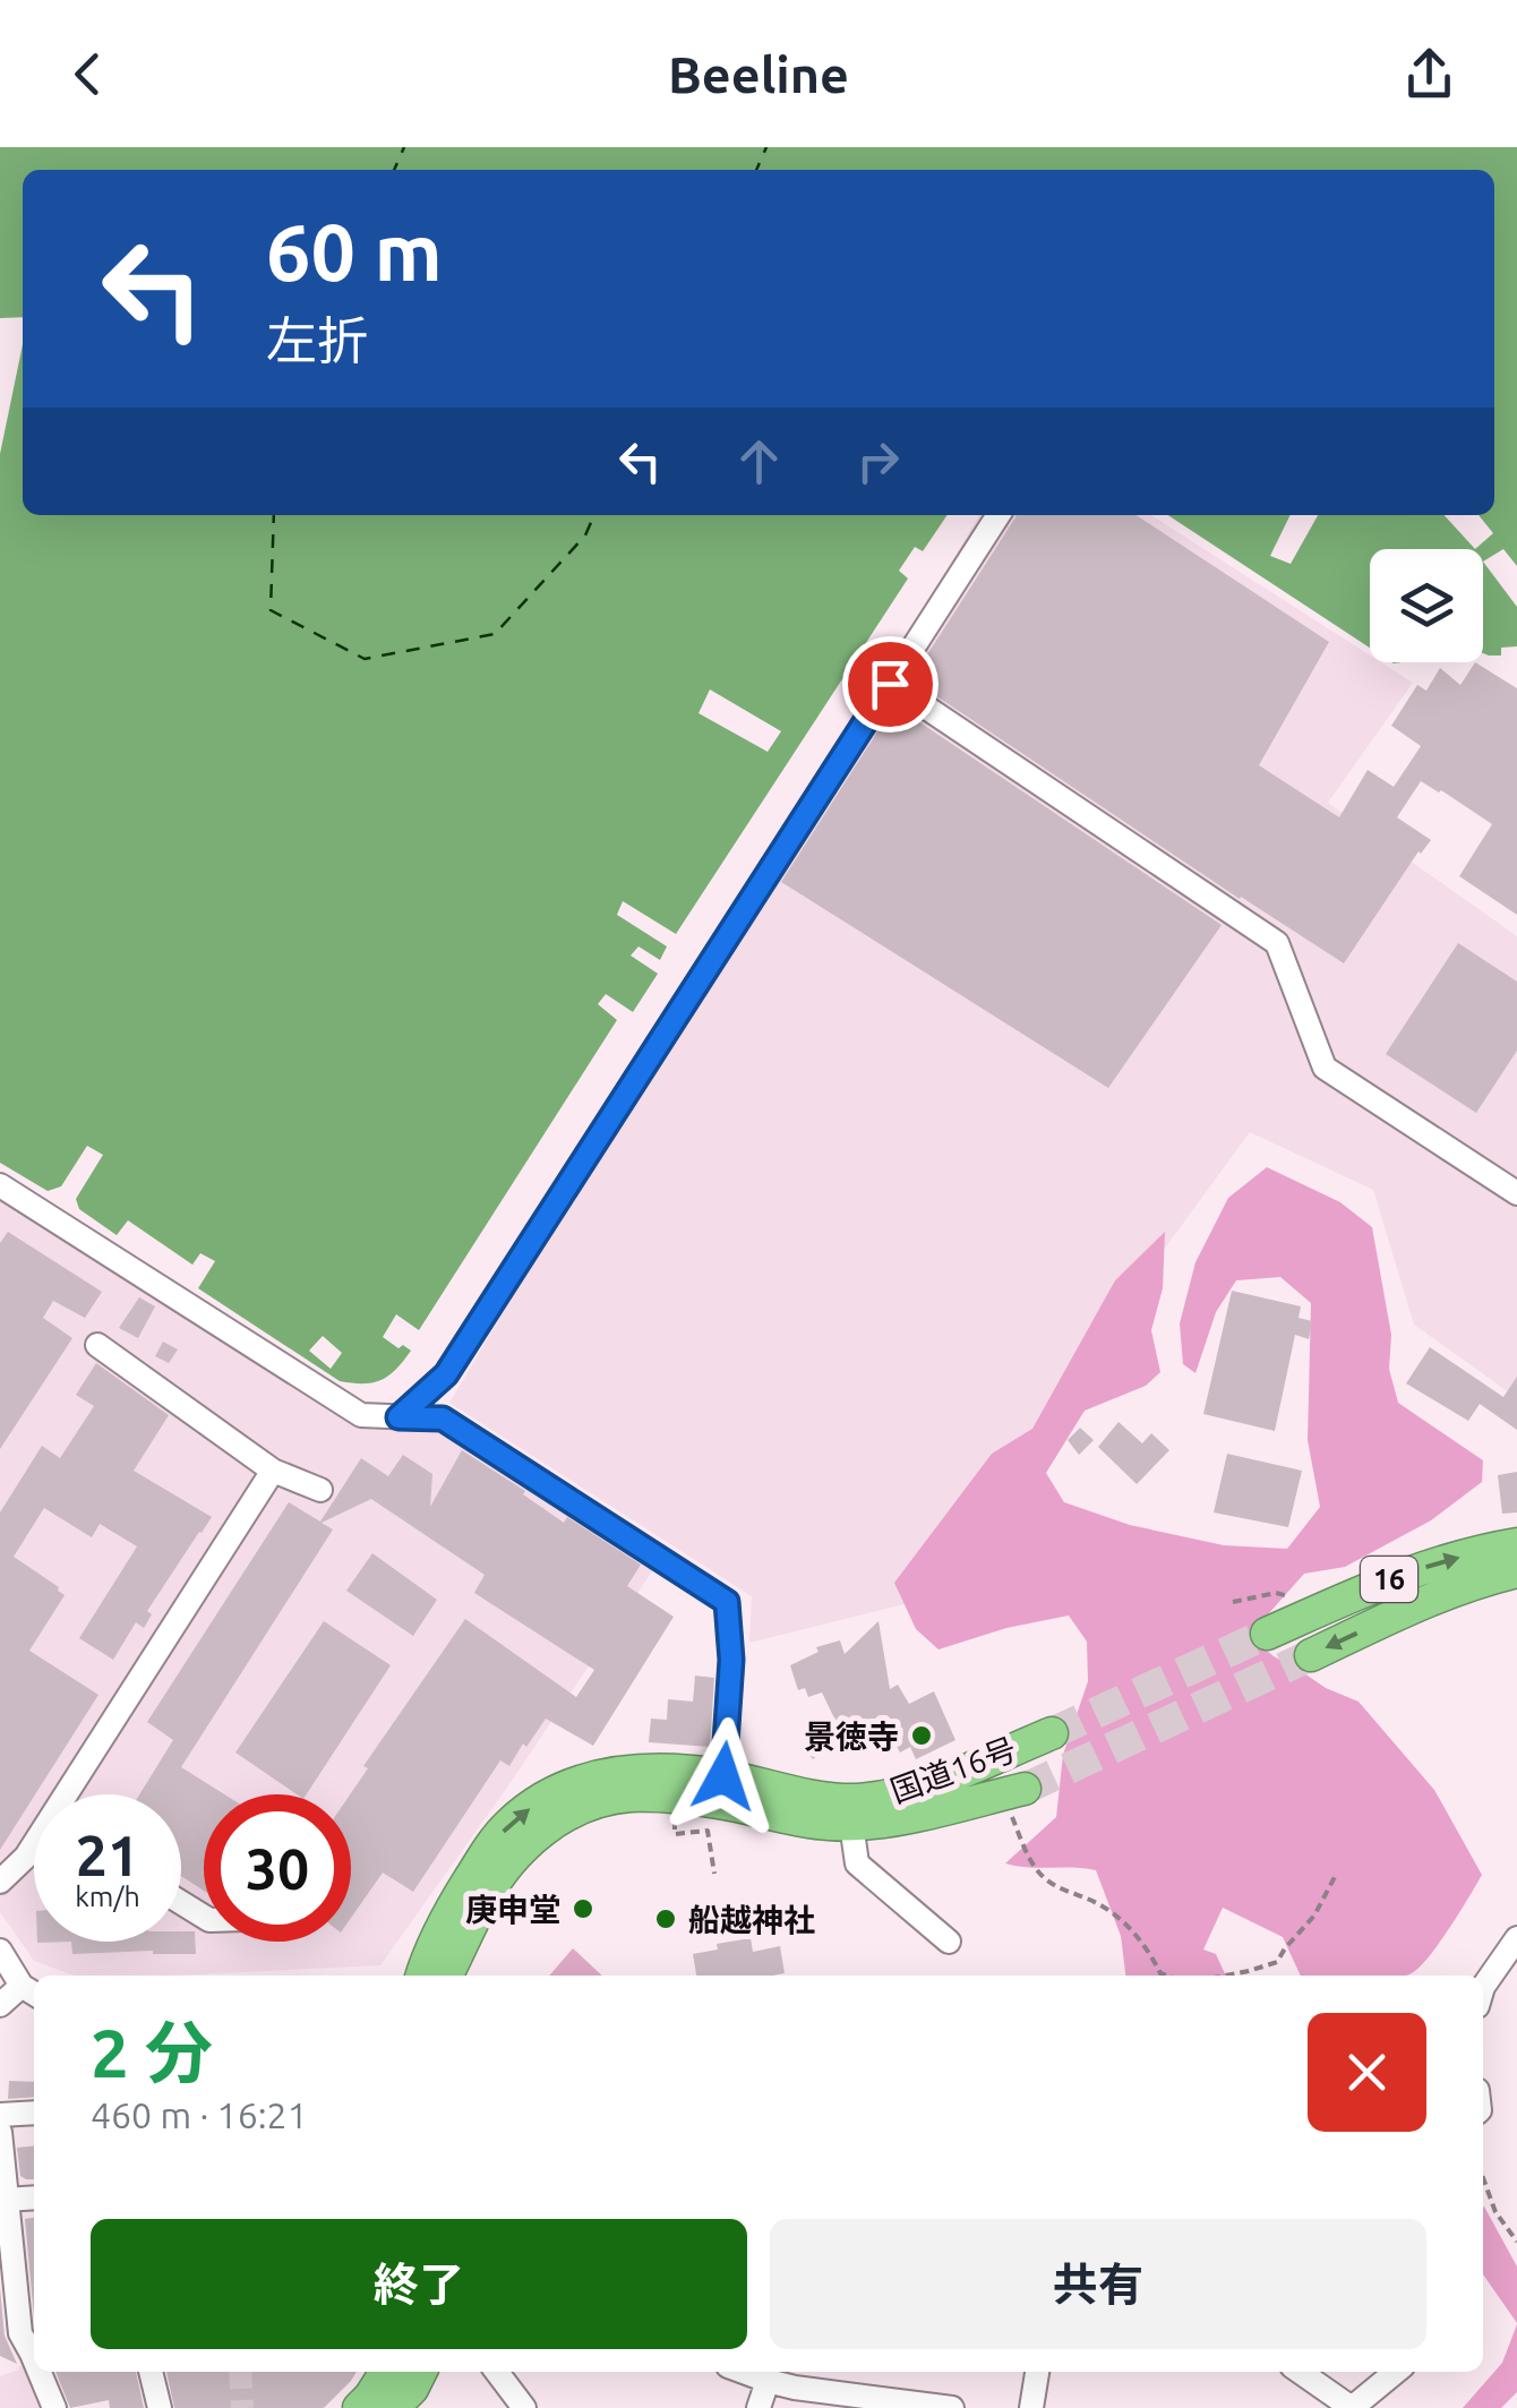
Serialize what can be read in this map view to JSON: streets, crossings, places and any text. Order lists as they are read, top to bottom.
{
  "streets": {
    "highway": ["16", "国道16号"]
  },
  "places": ["景徳寺", "庚申堂", "船越神社"],
  "page": {
    "header": "Beeline",
    "turn": ["60 m", "左折"],
    "speed": "21 km/h",
    "limit": "30",
    "heading": ["2 分", "460 m · 16:21"],
    "buttons": ["終了", "共有"]
  }
}
